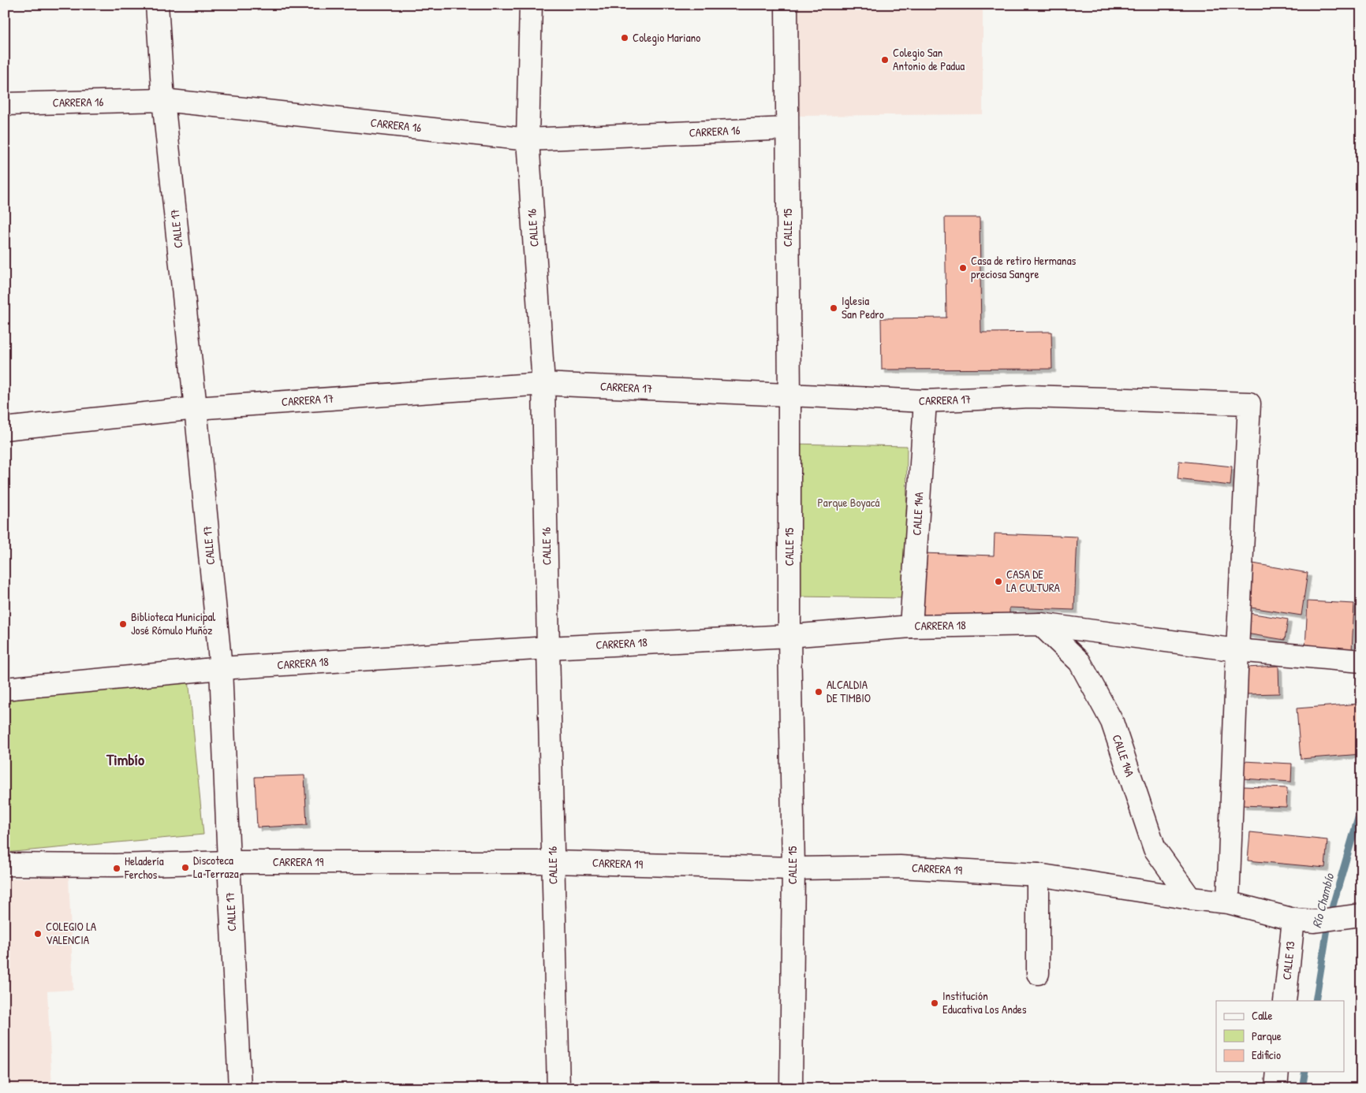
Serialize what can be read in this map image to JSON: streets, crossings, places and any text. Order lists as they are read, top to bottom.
{
  "streets": {
    "street": [
      "CARRERA 16",
      "CALLE 16",
      "CALLE 15",
      "CALLE 17",
      "CARRERA 17",
      "CALLE 14A",
      "CARRERA 18",
      "CARRERA 19",
      "CALLE 13"
    ]
  },
  "crossings": [
    ["CARRERA 16", "CALLE 16"],
    ["CARRERA 16", "CALLE 15"],
    ["CARRERA 16", "CALLE 17"],
    ["CALLE 16", "CARRERA 17"],
    ["CALLE 16", "CARRERA 18"],
    ["CALLE 16", "CARRERA 19"],
    ["CALLE 15", "CARRERA 17"],
    ["CALLE 15", "CARRERA 18"],
    ["CALLE 15", "CARRERA 19"],
    ["CALLE 17", "CARRERA 17"],
    ["CALLE 17", "CARRERA 18"],
    ["CALLE 17", "CARRERA 19"],
    ["CARRERA 17", "CALLE 14A"],
    ["CARRERA 17", "CARRERA 18"],
    ["CALLE 14A", "CARRERA 18"],
    ["CALLE 14A", "CARRERA 19"],
    ["CARRERA 19", "CALLE 13"]
  ],
  "districts": ["Timbío"],
  "water": ["Río Chambío"],
  "parks": ["Parque Boyacá"],
  "places": [
    "Colegio Mariano",
    "Colegio San Antonio de Padua",
    "Casa de retiro Hermanas preciosa Sangre",
    "Iglesia San Pedro",
    "CASA DE LA CULTURA",
    "Biblioteca Municipal José Rómulo Muñoz",
    "ALCALDIA DE TIMBIO",
    "Discoteca La Terraza",
    "Heladería Ferchos",
    "COLEGIO LA VALENCIA",
    "Institución Educativa Los Andes"
  ],
  "legend": ["Calle", "Parque", "Edificio"]
}
